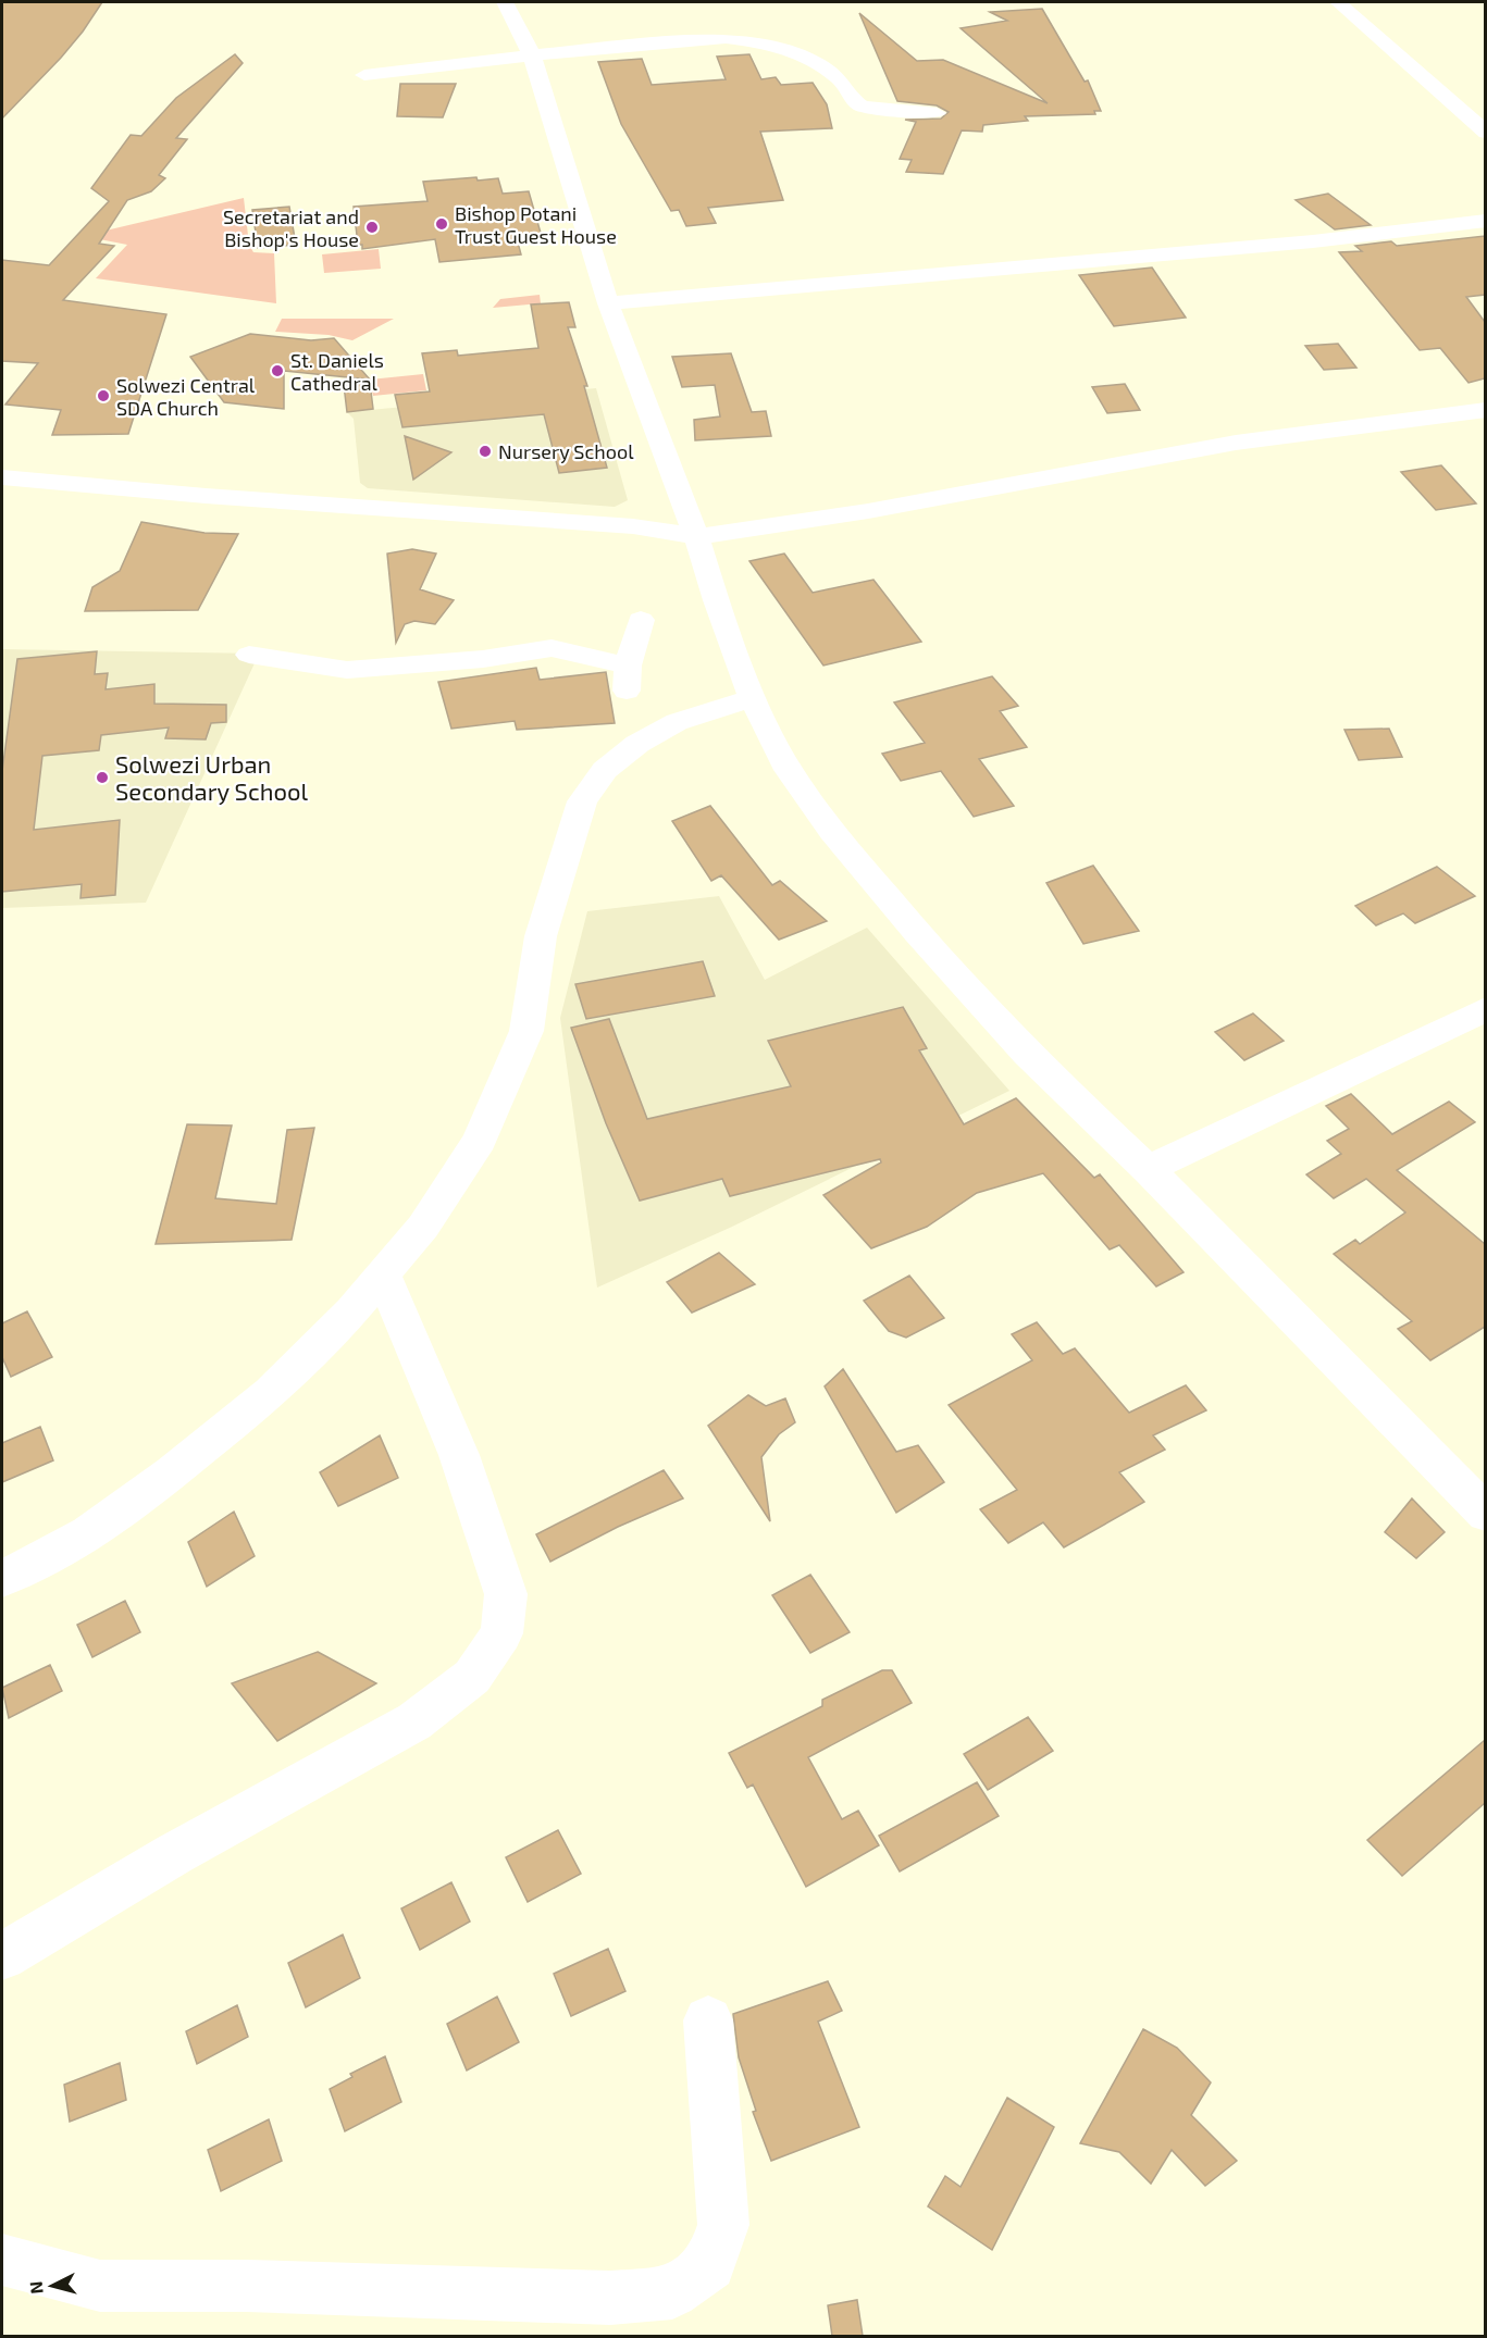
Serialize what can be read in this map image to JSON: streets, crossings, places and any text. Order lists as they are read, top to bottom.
{
  "places": [
    "Bishop Potani Trust Guest House",
    "Secretariat and Bishop's House",
    "St. Daniels Cathedral",
    "Solwezi Central SDA Church",
    "Nursery School",
    "Solwezi Urban Secondary School"
  ],
  "north": "left"
}
